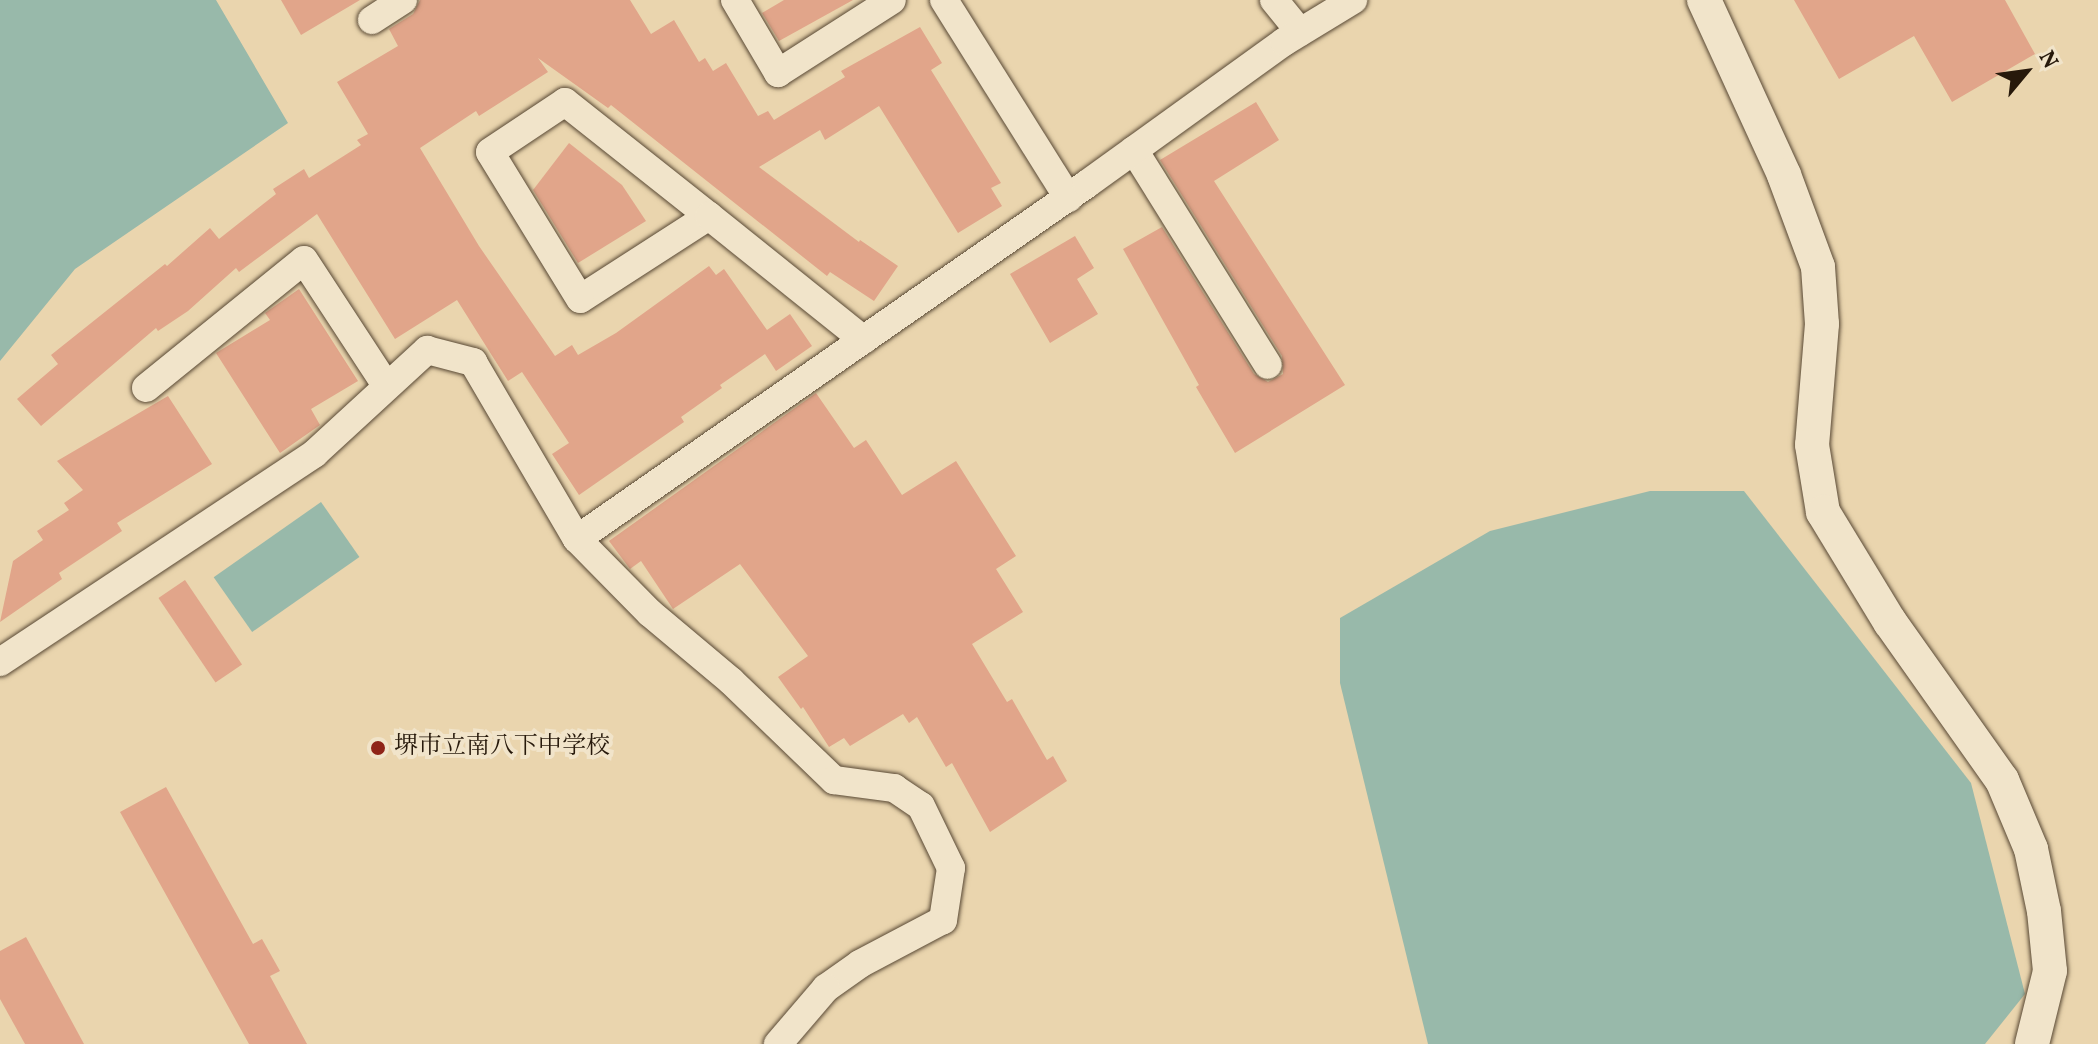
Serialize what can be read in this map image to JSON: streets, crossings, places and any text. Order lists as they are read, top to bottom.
{
  "places": ["堺市立南八下中学校"],
  "north": "top right"
}
